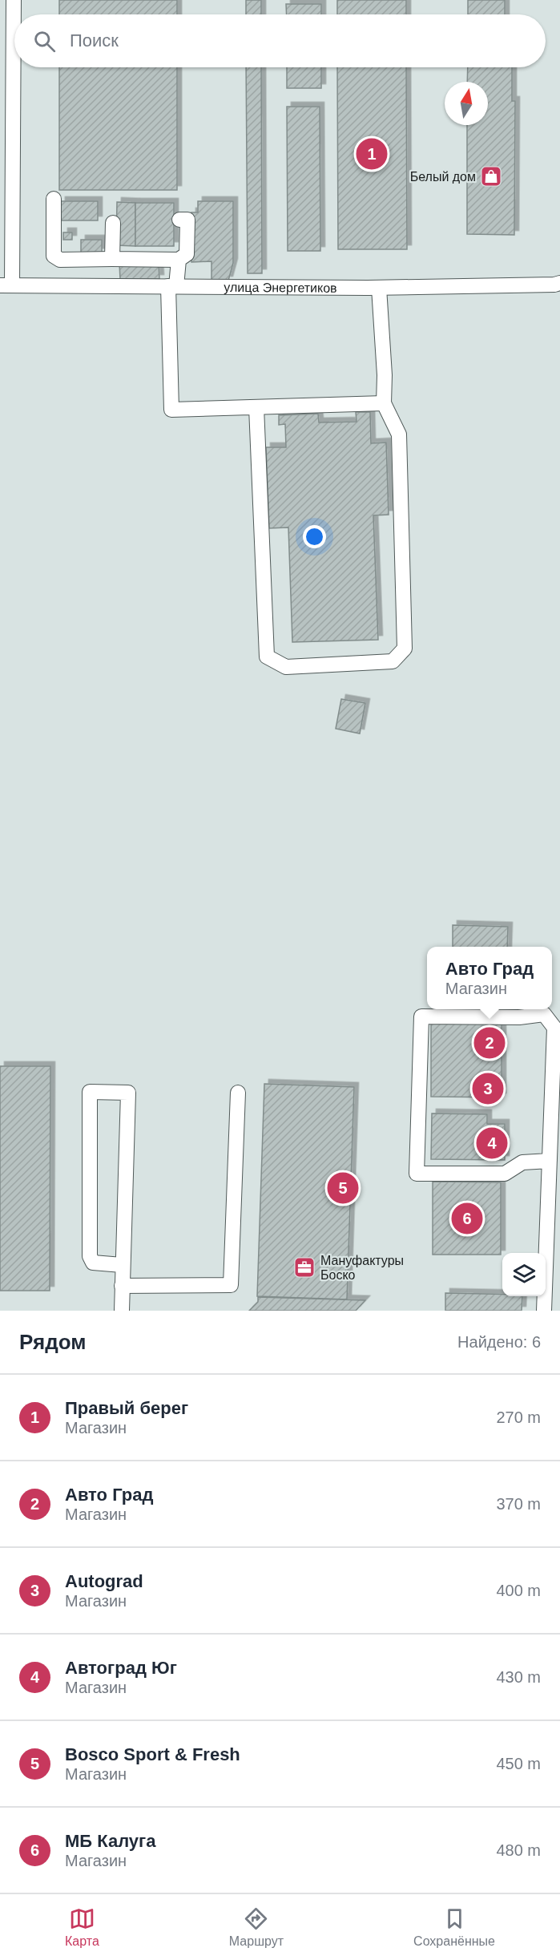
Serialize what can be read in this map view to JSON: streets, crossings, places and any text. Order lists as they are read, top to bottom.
{
  "streets": {
    "street": ["улица Энергетиков"]
  },
  "places": {
    "shop": ["Белый дом"],
    "office": ["Мануфактуры Боско"]
  },
  "north": "top",
  "page": {
    "search": "Поиск",
    "pins": [
      "1",
      "2",
      "3",
      "4",
      "5",
      "6"
    ],
    "popup": ["Авто Град", "Магазин"],
    "heading": ["Рядом", "Найдено: 6"],
    "list": [
      {
        "mark": "1",
        "name": "Правый берег",
        "note": "Магазин",
        "value": "270 m"
      },
      {
        "mark": "2",
        "name": "Авто Град",
        "note": "Магазин",
        "value": "370 m"
      },
      {
        "mark": "3",
        "name": "Autograd",
        "note": "Магазин",
        "value": "400 m"
      },
      {
        "mark": "4",
        "name": "Автоград Юг",
        "note": "Магазин",
        "value": "430 m"
      },
      {
        "mark": "5",
        "name": "Bosco Sport & Fresh",
        "note": "Магазин",
        "value": "450 m"
      },
      {
        "mark": "6",
        "name": "МБ Калуга",
        "note": "Магазин",
        "value": "480 m"
      }
    ],
    "nav": ["Карта", "Маршрут", "Сохранённые"]
  }
}
